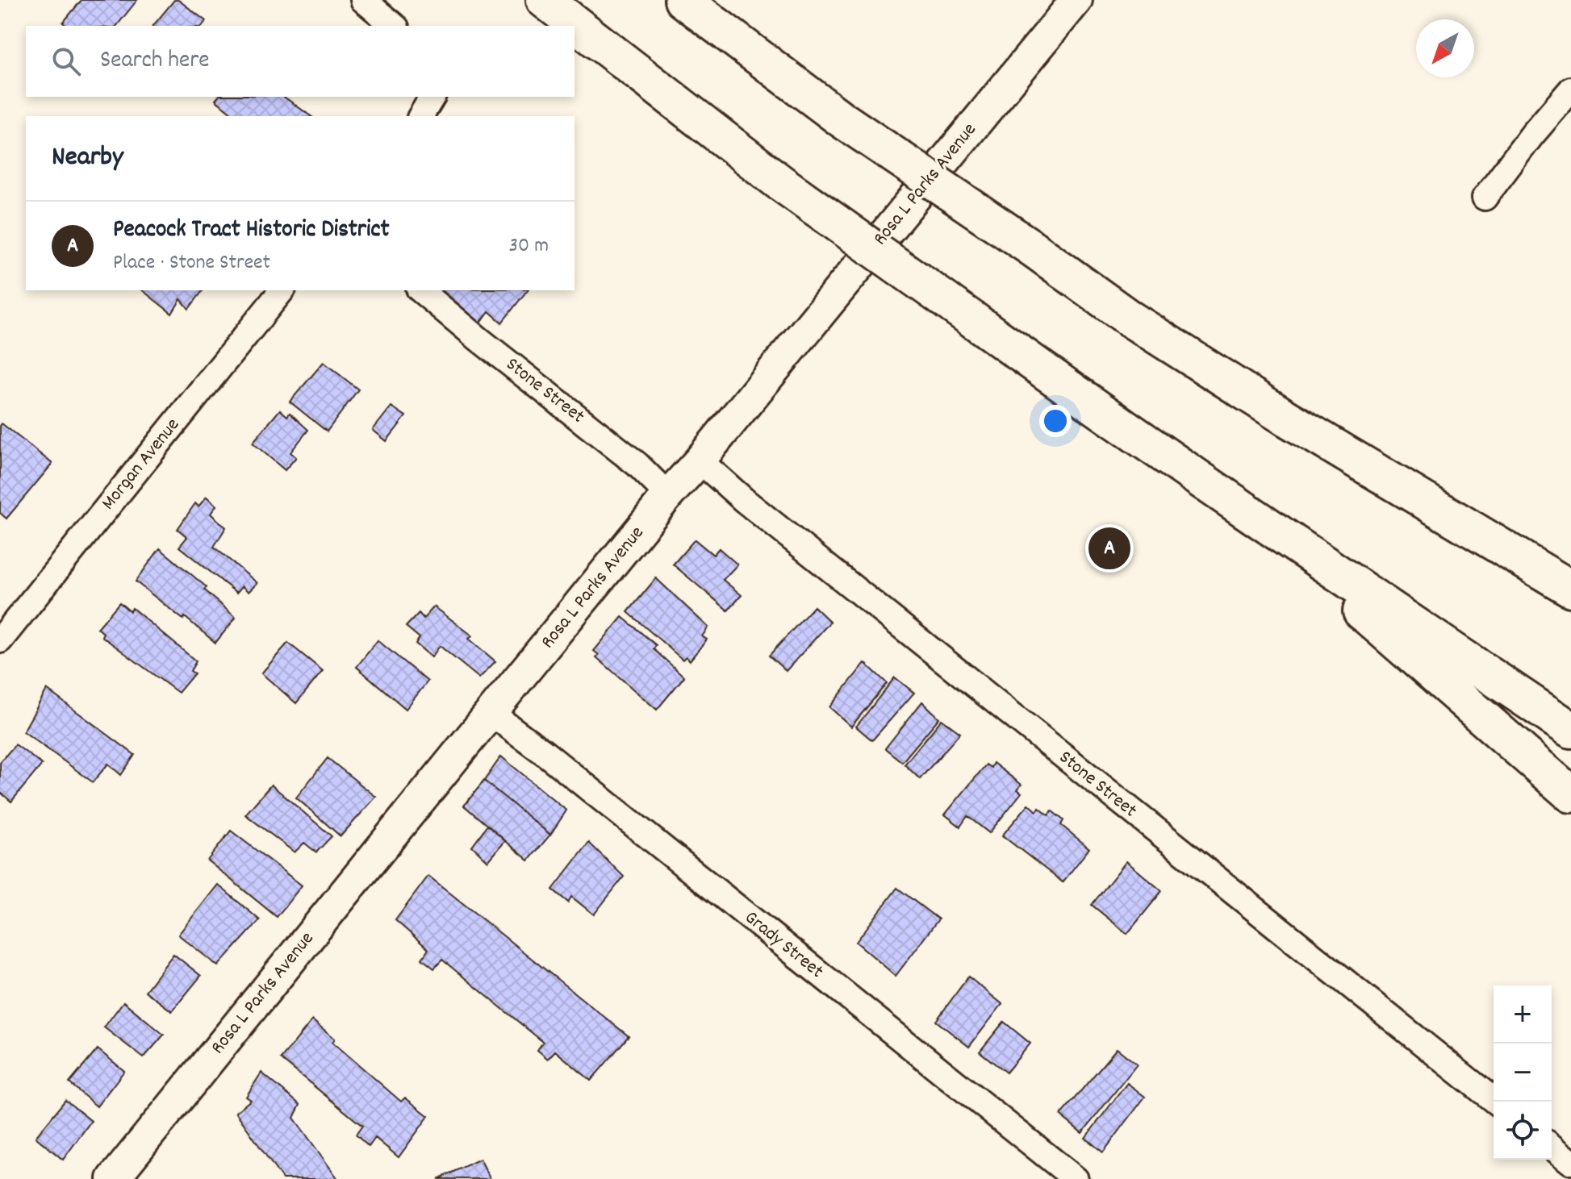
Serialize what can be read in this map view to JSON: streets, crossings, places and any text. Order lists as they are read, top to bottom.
{
  "streets": {
    "street": [
      "Rosa L Parks Avenue",
      "Stone Street",
      "Morgan Avenue",
      "Grady Street"
    ]
  },
  "crossings": [
    ["Rosa L Parks Avenue", "Stone Street"],
    ["Rosa L Parks Avenue", "Grady Street"]
  ],
  "north": "bottom left",
  "page": {
    "search": "Search here",
    "heading": "Nearby",
    "list": [
      {
        "mark": "A",
        "name": "Peacock Tract Historic District",
        "note": "Place · Stone Street",
        "value": "30 m"
      }
    ],
    "pins": "A",
    "map_buttons": ["+", "−"]
  }
}
